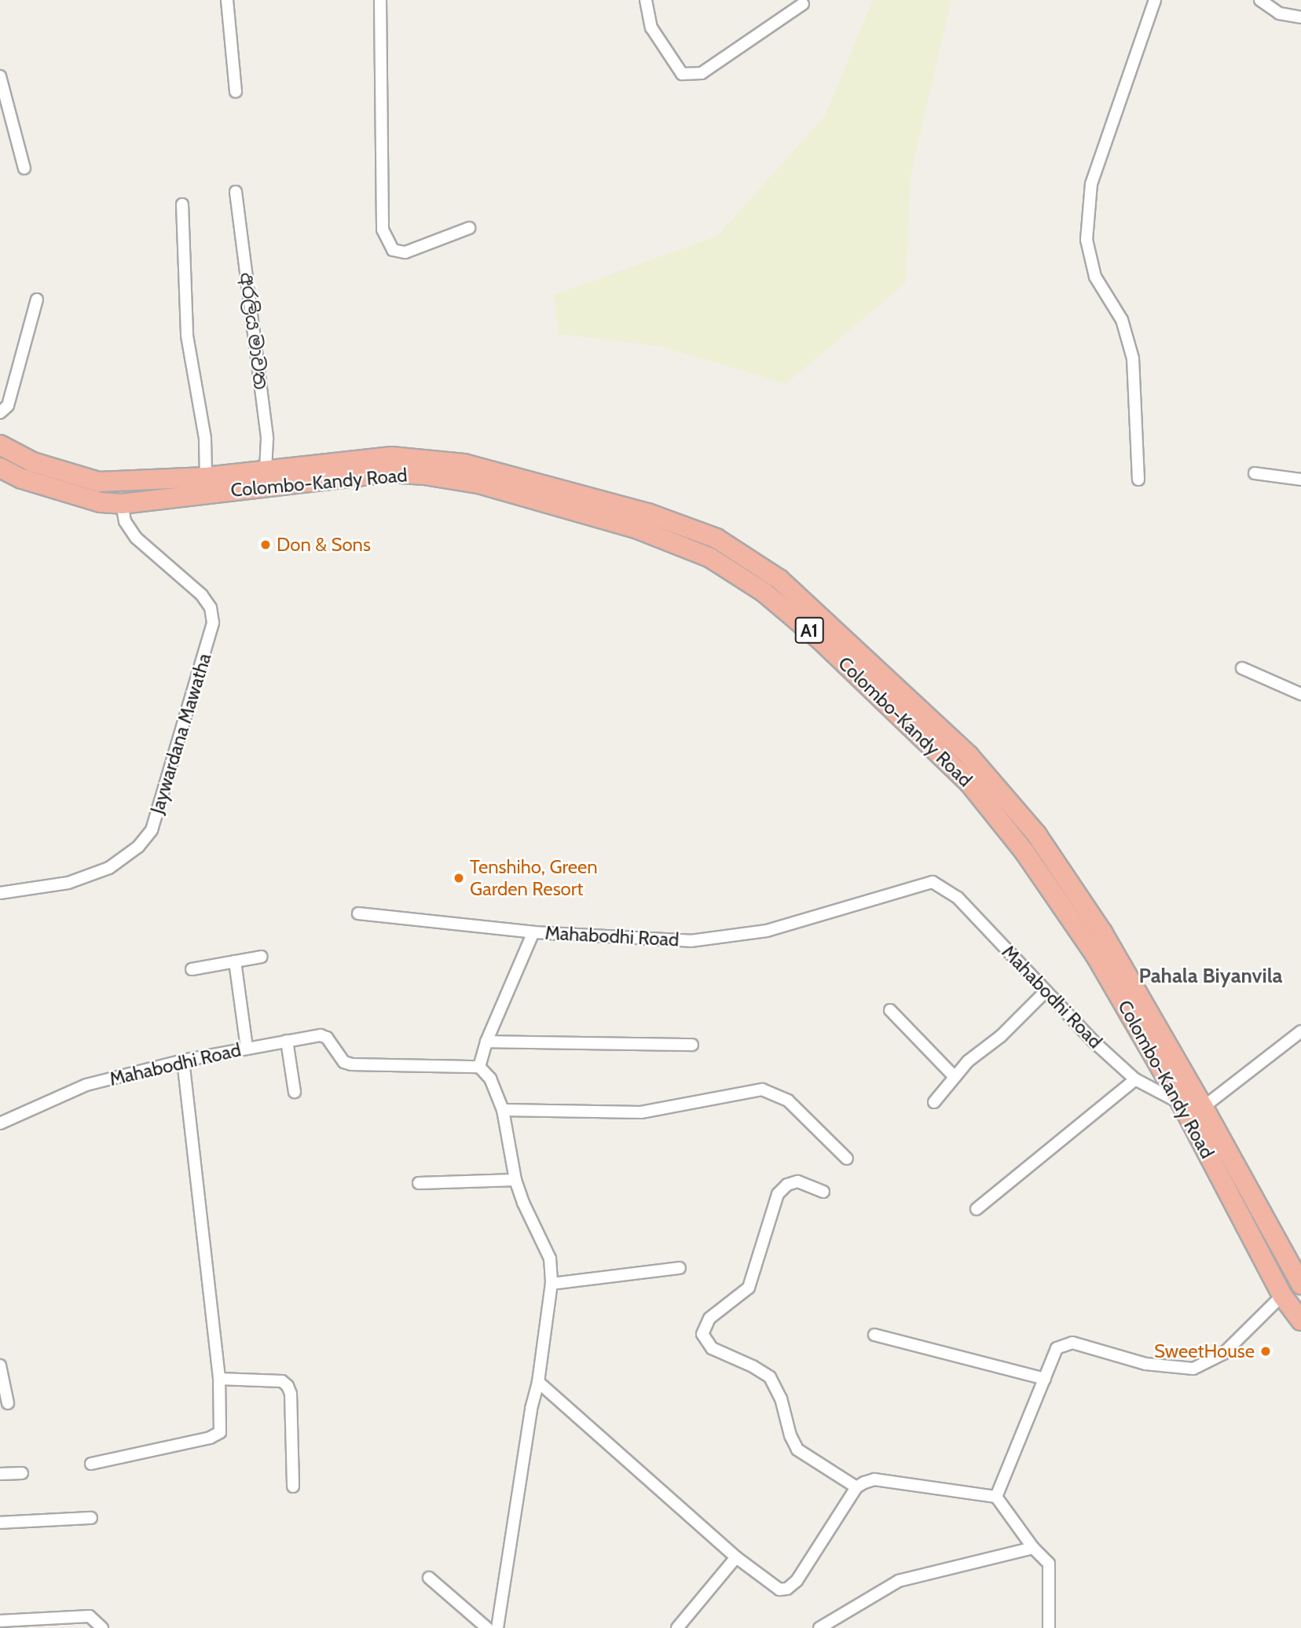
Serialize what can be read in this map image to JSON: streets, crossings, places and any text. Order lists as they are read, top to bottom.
{
  "streets": {
    "highway": ["Colombo-Kandy Road", "A1"],
    "street": ["අරලිය මාවත", "Jaywardana Mawatha", "Mahabodhi Road"]
  },
  "crossings": [
    ["අරලිය මාවත", "Colombo-Kandy Road"],
    ["Colombo-Kandy Road", "Jaywardana Mawatha"],
    ["Colombo-Kandy Road", "Mahabodhi Road"]
  ],
  "districts": ["Pahala Biyanvila"],
  "places": ["Don & Sons", "Tenshiho, Green Garden Resort", "SweetHouse"]
}
